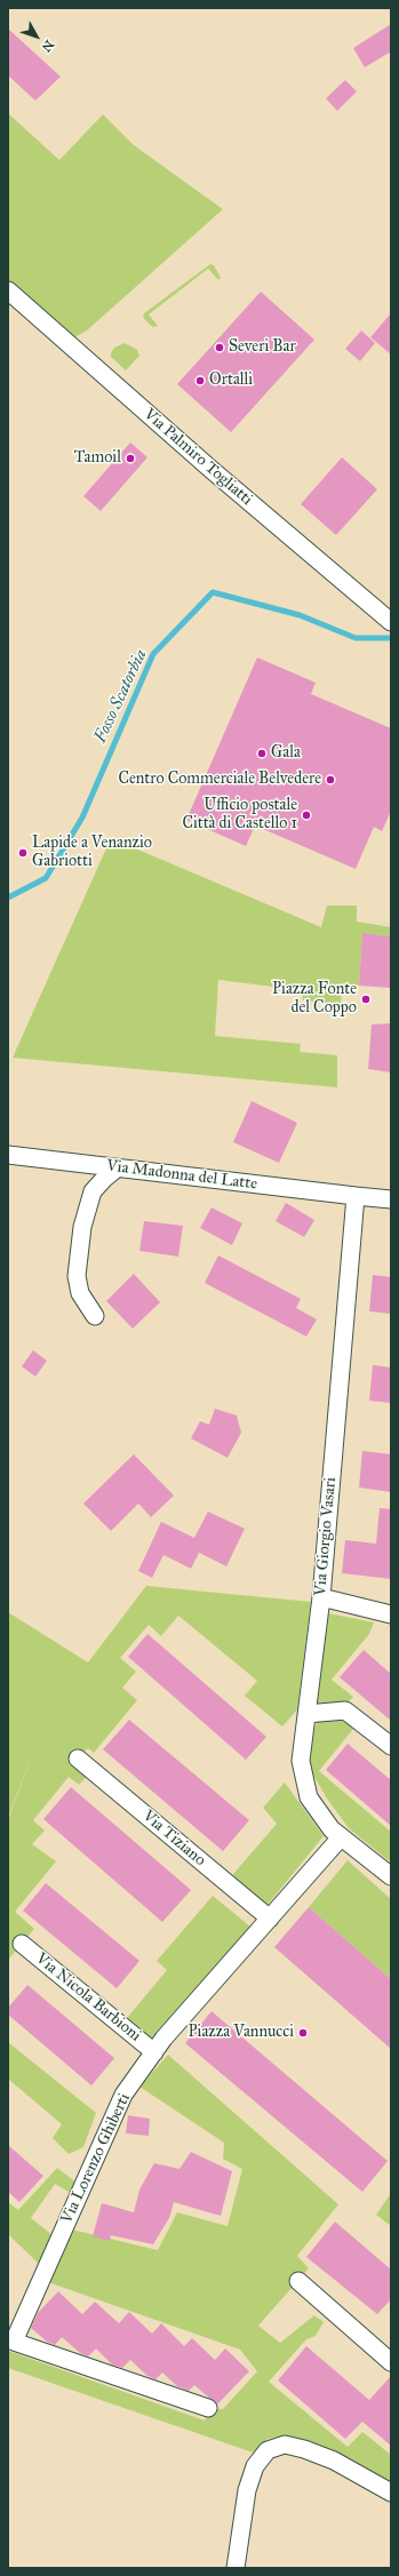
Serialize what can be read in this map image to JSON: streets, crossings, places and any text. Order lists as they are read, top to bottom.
{
  "streets": {
    "street": [
      "Via Palmiro Togliatti",
      "Via Madonna del Latte",
      "Via Giorgio Vasari",
      "Via Tiziano",
      "Via Nicola Barbioni",
      "Via Lorenzo Ghiberti"
    ]
  },
  "crossings": [
    ["Via Madonna del Latte", "Via Giorgio Vasari"],
    ["Via Giorgio Vasari", "Via Lorenzo Ghiberti"],
    ["Via Tiziano", "Via Lorenzo Ghiberti"],
    ["Via Nicola Barbioni", "Via Lorenzo Ghiberti"]
  ],
  "water": ["Fosso Scatorbia"],
  "places": [
    "Severi Bar",
    "Ortalli",
    "Tamoil",
    "Gala",
    "Centro Commerciale Belvedere",
    "Ufficio postale Città di Castello 1",
    "Lapide a Venanzio Gabriotti",
    "Piazza Fonte del Coppo",
    "Piazza Vannucci"
  ],
  "north": "bottom right"
}
